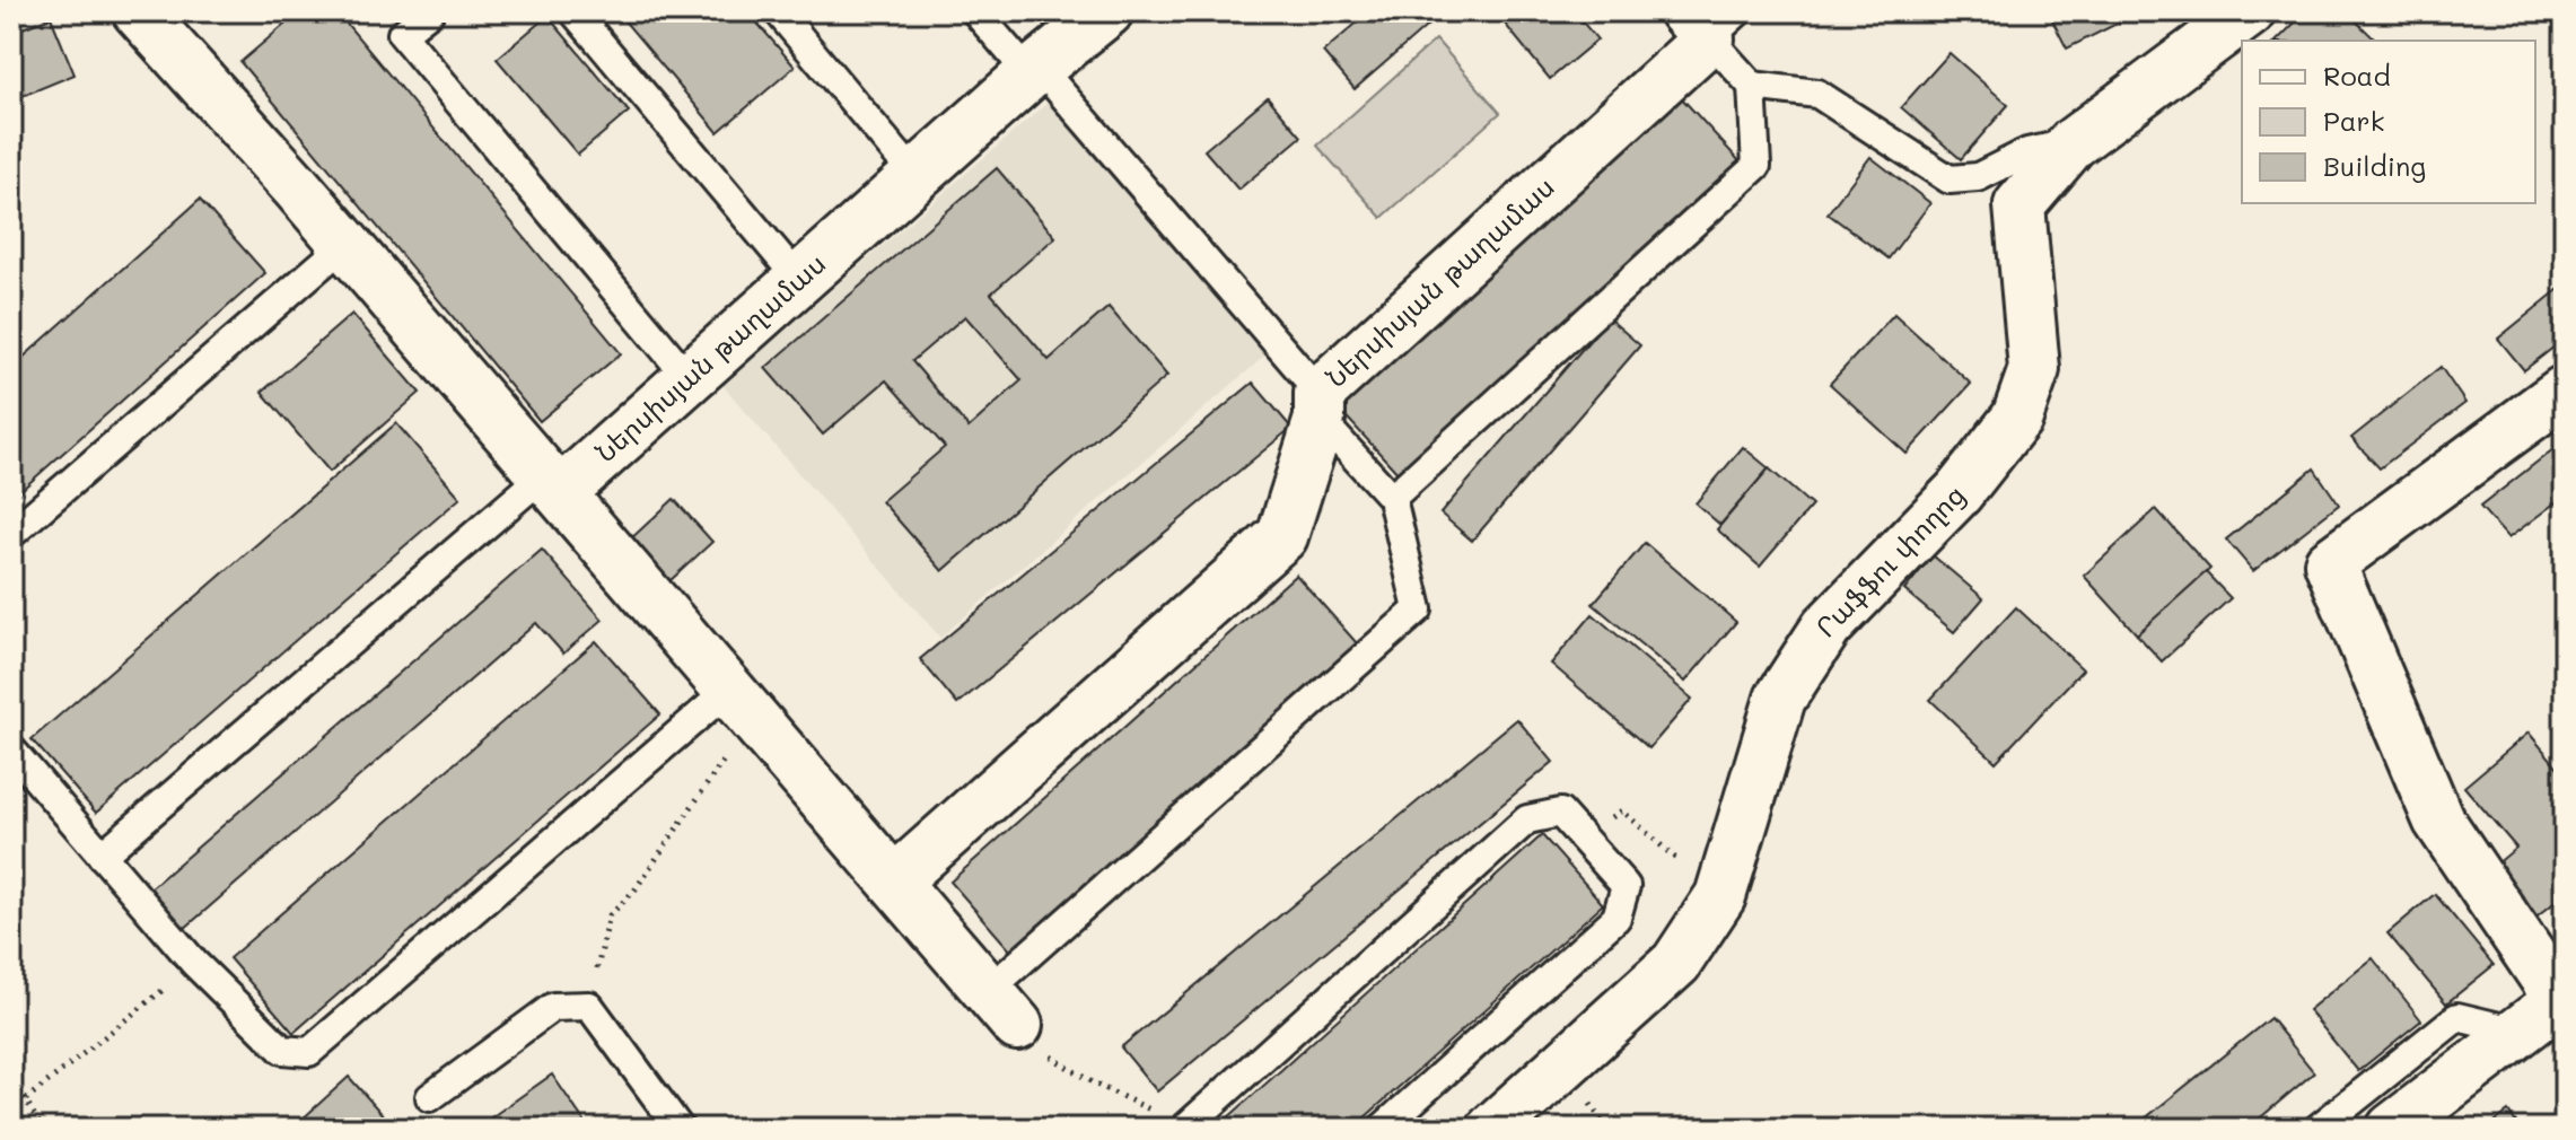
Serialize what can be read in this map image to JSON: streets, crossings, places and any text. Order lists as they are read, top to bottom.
{
  "streets": {
    "street": ["Ներսիսյան թաղամաս", "Րաֆֆու փողոց"]
  },
  "legend": ["Road", "Park", "Building"]
}
